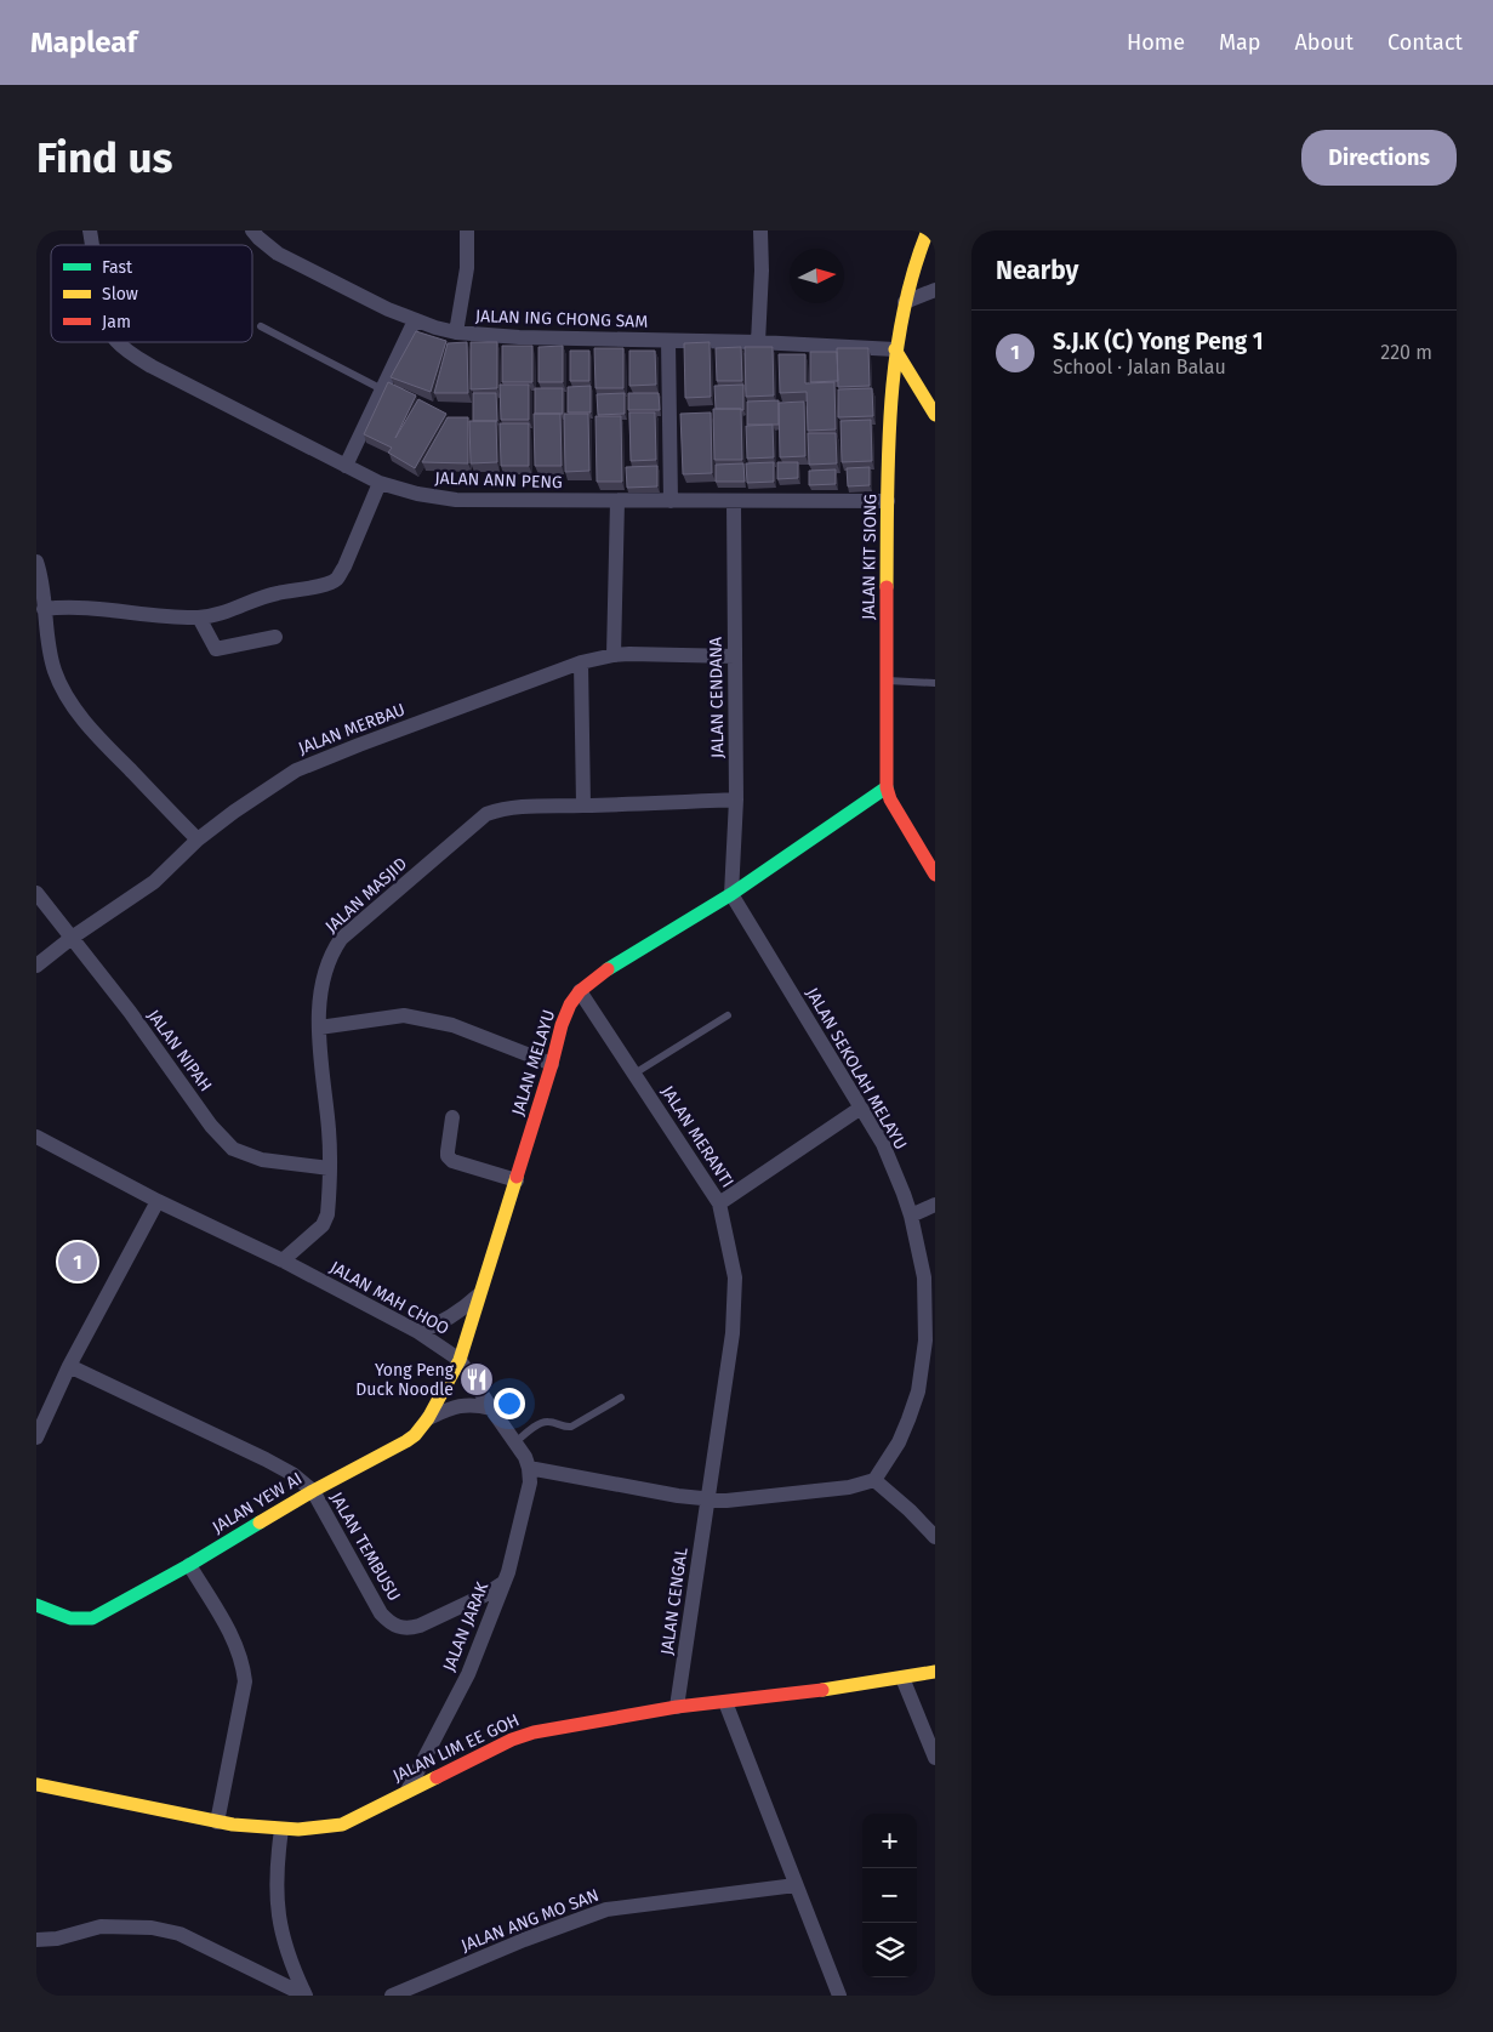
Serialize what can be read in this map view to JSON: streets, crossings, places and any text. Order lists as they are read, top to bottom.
{
  "streets": {
    "street": [
      "JALAN ING CHONG SAM",
      "JALAN ANN PENG",
      "JALAN KIT SIONG",
      "JALAN CENDANA",
      "JALAN MERBAU",
      "JALAN MASJID",
      "JALAN NIPAH",
      "JALAN MELAYU",
      "JALAN SEKOLAH MELAYU",
      "JALAN MERANTI",
      "JALAN MAH CHOO",
      "JALAN YEW AI",
      "JALAN TEMBUSU",
      "JALAN CENGAL",
      "JALAN JARAK",
      "JALAN LIM EE GOH",
      "JALAN ANG MO SAN"
    ]
  },
  "crossings": [
    ["JALAN ING CHONG SAM", "JALAN KIT SIONG"],
    ["JALAN ANN PENG", "JALAN KIT SIONG"],
    ["JALAN ANN PENG", "JALAN CENDANA"],
    ["JALAN KIT SIONG", "JALAN MELAYU"],
    ["JALAN CENDANA", "JALAN MERBAU"],
    ["JALAN CENDANA", "JALAN MASJID"],
    ["JALAN CENDANA", "JALAN MELAYU"],
    ["JALAN CENDANA", "JALAN SEKOLAH MELAYU"],
    ["JALAN MERBAU", "JALAN NIPAH"],
    ["JALAN MASJID", "JALAN NIPAH"],
    ["JALAN MASJID", "JALAN MAH CHOO"],
    ["JALAN MELAYU", "JALAN SEKOLAH MELAYU"],
    ["JALAN MELAYU", "JALAN MERANTI"],
    ["JALAN MELAYU", "JALAN MAH CHOO"],
    ["JALAN MELAYU", "JALAN YEW AI"],
    ["JALAN MERANTI", "JALAN CENGAL"],
    ["JALAN MAH CHOO", "JALAN YEW AI"],
    ["JALAN MAH CHOO", "JALAN TEMBUSU"],
    ["JALAN MAH CHOO", "JALAN JARAK"],
    ["JALAN YEW AI", "JALAN TEMBUSU"],
    ["JALAN YEW AI", "JALAN JARAK"],
    ["JALAN TEMBUSU", "JALAN JARAK"],
    ["JALAN CENGAL", "JALAN LIM EE GOH"],
    ["JALAN JARAK", "JALAN LIM EE GOH"]
  ],
  "places": {
    "restaurant": ["Yong Peng Duck Noodle"]
  },
  "legend": ["Fast", "Slow", "Jam"],
  "north": "right",
  "page": {
    "header": "Mapleaf",
    "nav": [
      "Home",
      "Map",
      "About",
      "Contact"
    ],
    "buttons": "Directions",
    "title": "Find us",
    "heading": "Nearby",
    "list": [
      {
        "mark": "1",
        "name": "S.J.K (C) Yong Peng 1",
        "note": "School · Jalan Balau",
        "value": "220 m"
      }
    ],
    "pins": "1",
    "map_buttons": ["+", "−"]
  }
}
